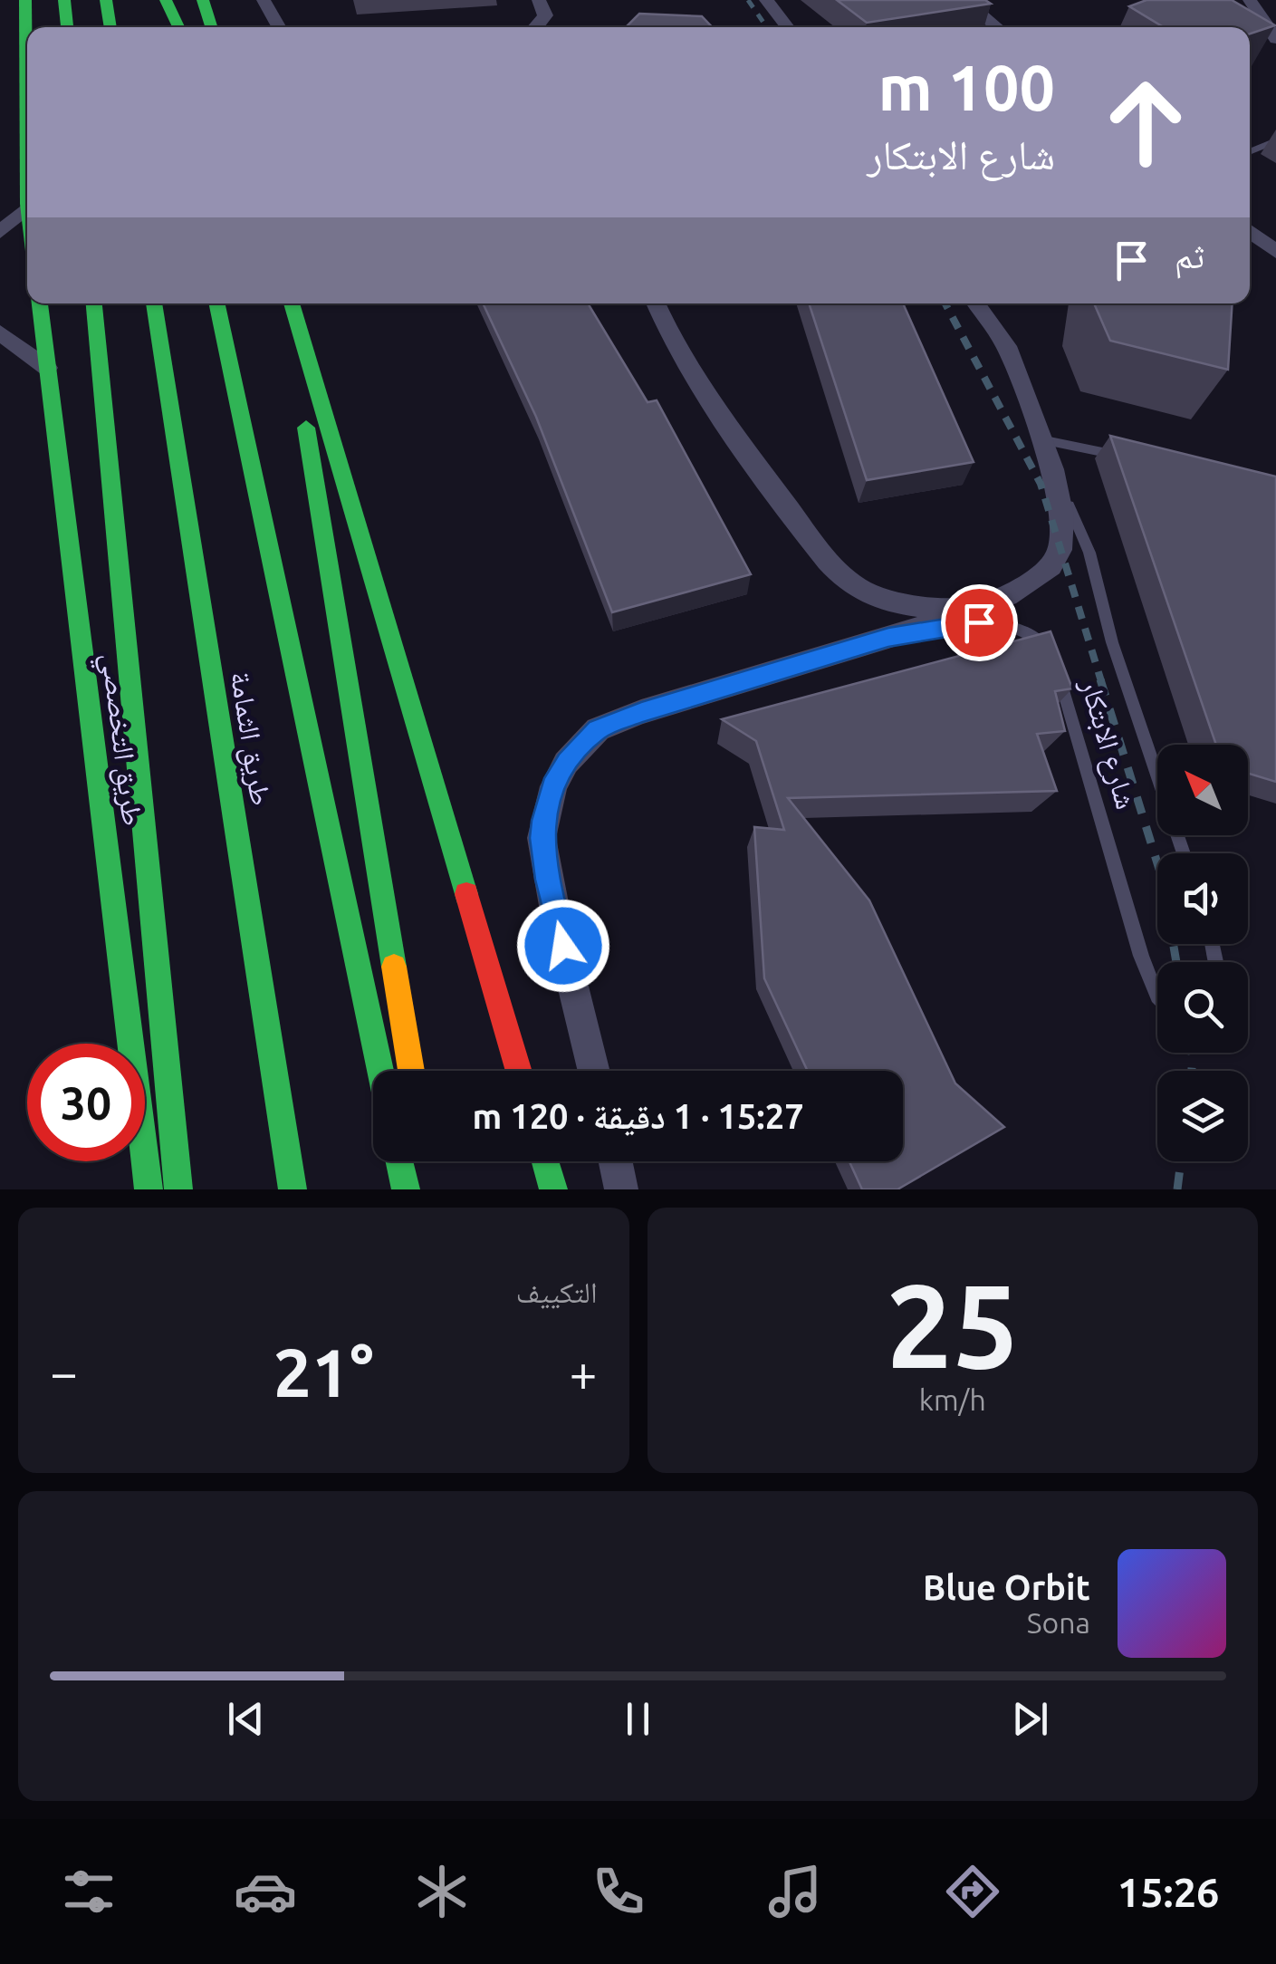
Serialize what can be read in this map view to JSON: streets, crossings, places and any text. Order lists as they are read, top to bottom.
{
  "streets": {
    "main road": ["طريق الثمامة", "طريق التخصصي"],
    "lane": ["شارع الابتكار"]
  },
  "north": "top left",
  "page": {
    "turn": ["100 m", "شارع الابتكار"],
    "then": "ثم",
    "limit": "30",
    "trip": "15:27 · 1 دقيقة · 120 m",
    "tile": [
      ["25", "km/h"],
      "التكييف"
    ],
    "heat": ["−", "21°", "+"],
    "song": ["Blue Orbit", "Sona"],
    "tabs": "15:26"
  }
}
